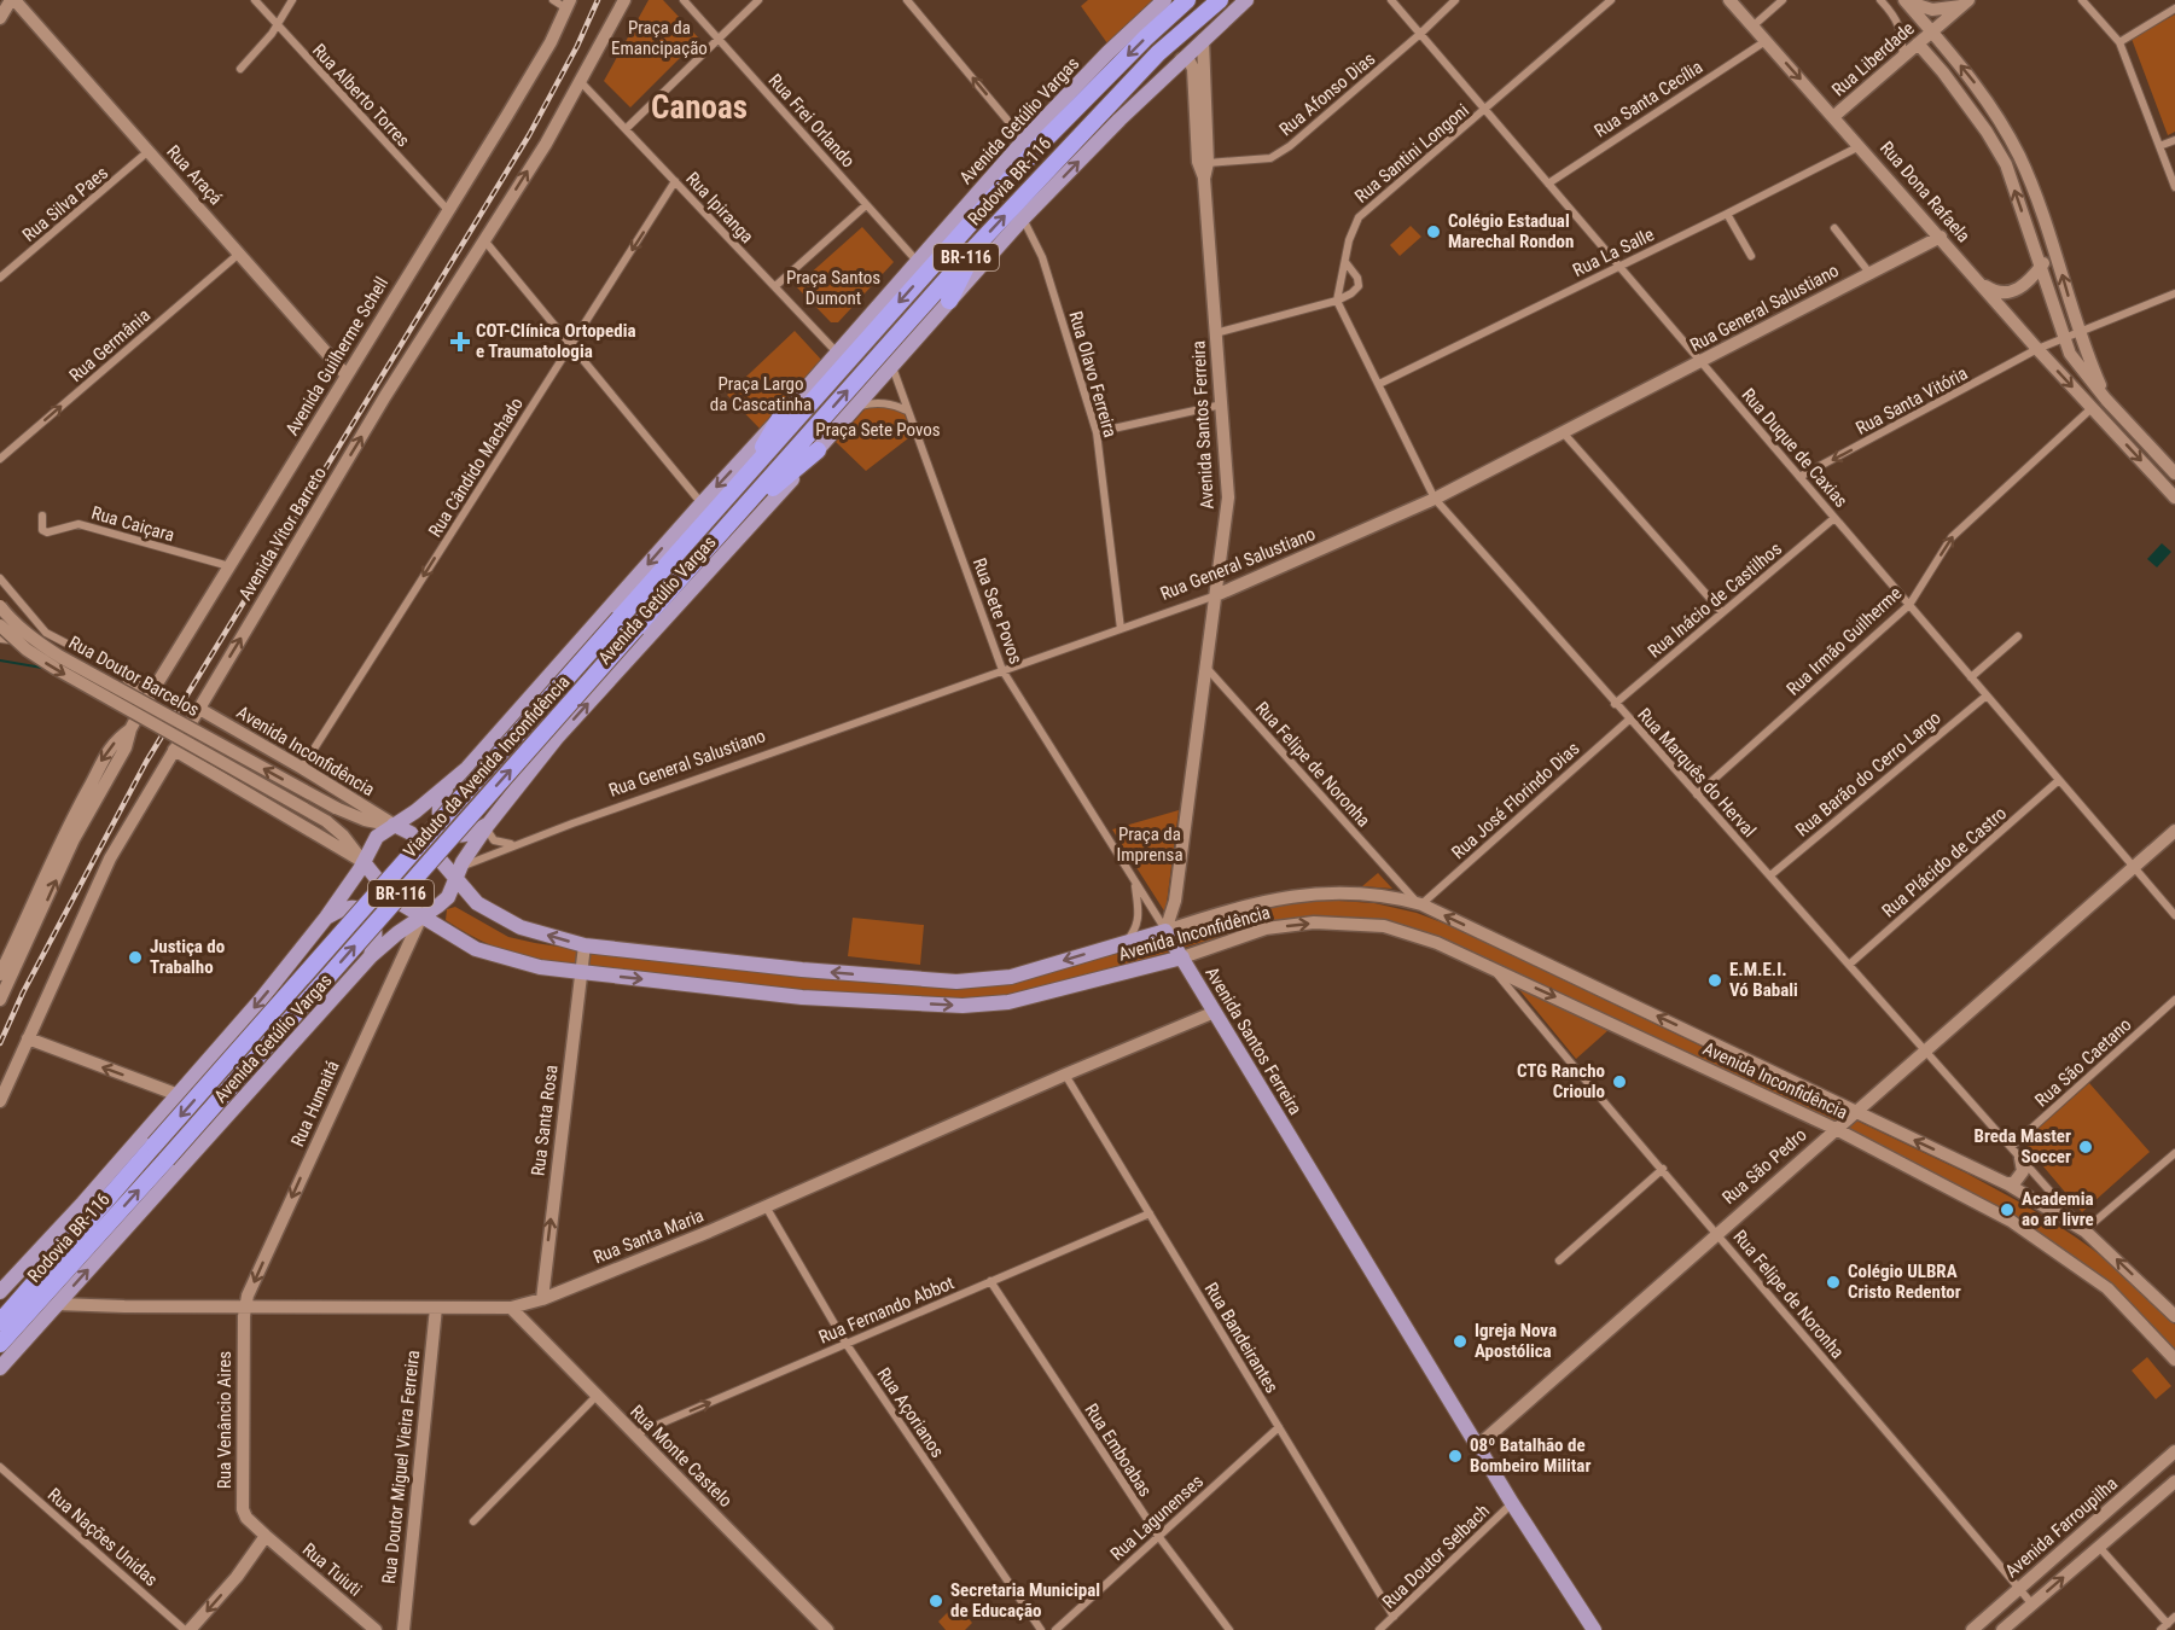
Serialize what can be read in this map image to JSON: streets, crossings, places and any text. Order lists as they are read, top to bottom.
{
  "streets": {
    "highway": ["Rodovia BR-116", "BR-116", "Viaduto da Avenida Inconfidência"],
    "main road": [
      "Rua Liberdade",
      "Avenida Getúlio Vargas",
      "Rua Araçá",
      "Rua Dona Rafaela",
      "Rua General Salustiano",
      "Avenida Guilherme Schell",
      "Avenida Santos Ferreira",
      "Avenida Vitor Barreto",
      "Rua Doutor Barcelos",
      "Avenida Inconfidência",
      "Rua Humaitá",
      "Rua Santa Rosa",
      "Rua São Pedro",
      "Rua Santa Maria",
      "Rua Venâncio Aires",
      "Rua Monte Castelo",
      "Rua Doutor Miguel Vieira Ferreira",
      "Avenida Farroupilha",
      "Rua Tuiuti"
    ],
    "street": [
      "Rua Afonso Dias",
      "Rua Alberto Torres",
      "Rua Santa Cecília",
      "Rua Frei Orlando",
      "Rua Santini Longoni",
      "Rua Silva Paes",
      "Rua Ipiranga",
      "Rua La Salle",
      "Rua Germânia",
      "Rua Olavo Ferreira",
      "Rua Santa Vitória",
      "Rua Duque de Caxias",
      "Rua Cândido Machado",
      "Rua Caiçara",
      "Rua Inácio de Castilhos",
      "Rua Sete Povos",
      "Rua Irmão Guilherme",
      "Rua Felipe de Noronha",
      "Rua Marquês do Herval",
      "Rua Barão do Cerro Largo",
      "Rua José Florindo Dias",
      "Rua Plácido de Castro",
      "Rua São Caetano",
      "Rua Fernando Abbot",
      "Rua Bandeirantes",
      "Rua Açorianos",
      "Rua Emboabas",
      "Rua Lagunenses",
      "Rua Nações Unidas",
      "Rua Doutor Selbach"
    ]
  },
  "crossings": [
    ["Rua Liberdade", "Rua Dona Rafaela"],
    ["Rua Afonso Dias", "Avenida Santos Ferreira"],
    ["Rua Afonso Dias", "Rua Duque de Caxias"],
    ["Rua Alberto Torres", "Avenida Guilherme Schell"],
    ["Rua Santa Cecília", "Rua Dona Rafaela"],
    ["Rua Santa Cecília", "Rua Duque de Caxias"],
    ["Rua Frei Orlando", "Avenida Getúlio Vargas"],
    ["Avenida Getúlio Vargas", "Rua Ipiranga"],
    ["Avenida Getúlio Vargas", "BR-116"],
    ["Avenida Getúlio Vargas", "Rua General Salustiano"],
    ["Avenida Getúlio Vargas", "Rua Olavo Ferreira"],
    ["Avenida Getúlio Vargas", "Avenida Santos Ferreira"],
    ["Avenida Getúlio Vargas", "Rua Sete Povos"],
    ["Avenida Getúlio Vargas", "Avenida Inconfidência"],
    ["Avenida Getúlio Vargas", "Rua Humaitá"],
    ["Avenida Getúlio Vargas", "Rua Santa Maria"],
    ["Rua Santini Longoni", "Rua Duque de Caxias"],
    ["Rua Santini Longoni", "Rua Marquês do Herval"],
    ["Rua Araçá", "Rua Silva Paes"],
    ["Rua Araçá", "Rua Germânia"],
    ["Rua Araçá", "Avenida Guilherme Schell"],
    ["Rodovia BR-116", "BR-116"],
    ["Rodovia BR-116", "Viaduto da Avenida Inconfidência"],
    ["Rua Dona Rafaela", "Rua La Salle"],
    ["Rua Dona Rafaela", "Rua General Salustiano"],
    ["Rua Dona Rafaela", "Rua Santa Vitória"],
    ["Rua Dona Rafaela", "Rua Irmão Guilherme"],
    ["Rua Ipiranga", "Rua Cândido Machado"],
    ["Rua Ipiranga", "Avenida Vitor Barreto"],
    ["Rua La Salle", "Rua Duque de Caxias"],
    ["Rua La Salle", "Rua Marquês do Herval"],
    ["Rua General Salustiano", "Rua Olavo Ferreira"],
    ["Rua General Salustiano", "Avenida Santos Ferreira"],
    ["Rua General Salustiano", "Rua Duque de Caxias"],
    ["Rua General Salustiano", "Rua Sete Povos"],
    ["Rua General Salustiano", "Avenida Inconfidência"],
    ["Rua General Salustiano", "Rua Marquês do Herval"],
    ["Avenida Guilherme Schell", "Rua Caiçara"],
    ["Rua Santa Vitória", "Rua Duque de Caxias"],
    ["Avenida Santos Ferreira", "Rua Sete Povos"],
    ["Avenida Santos Ferreira", "Avenida Inconfidência"],
    ["Avenida Santos Ferreira", "Rua Felipe de Noronha"],
    ["Avenida Santos Ferreira", "Rua São Pedro"],
    ["Avenida Santos Ferreira", "Rua Santa Maria"],
    ["Avenida Santos Ferreira", "Rua Doutor Selbach"],
    ["Rua Duque de Caxias", "Rua Inácio de Castilhos"],
    ["Rua Duque de Caxias", "Rua Irmão Guilherme"],
    ["Rua Duque de Caxias", "Rua Barão do Cerro Largo"],
    ["Rua Duque de Caxias", "Rua Plácido de Castro"],
    ["Rua Duque de Caxias", "Rua São Pedro"],
    ["Rua Cândido Machado", "Avenida Inconfidência"],
    ["Avenida Vitor Barreto", "Avenida Inconfidência"],
    ["Rua Inácio de Castilhos", "Rua Marquês do Herval"],
    ["Rua Sete Povos", "Avenida Inconfidência"],
    ["Rua Irmão Guilherme", "Rua Marquês do Herval"],
    ["Rua Doutor Barcelos", "Avenida Inconfidência"],
    ["Avenida Inconfidência", "Rua Felipe de Noronha"],
    ["Avenida Inconfidência", "Rua Marquês do Herval"],
    ["Avenida Inconfidência", "Rua José Florindo Dias"],
    ["Avenida Inconfidência", "Rua Humaitá"],
    ["Avenida Inconfidência", "Rua Santa Rosa"],
    ["Avenida Inconfidência", "Rua São Pedro"],
    ["Rua Felipe de Noronha", "Rua José Florindo Dias"],
    ["Rua Felipe de Noronha", "Rua São Pedro"],
    ["Rua Felipe de Noronha", "Avenida Farroupilha"],
    ["Rua Marquês do Herval", "Rua Barão do Cerro Largo"],
    ["Rua Marquês do Herval", "Rua José Florindo Dias"],
    ["Rua Marquês do Herval", "Rua Plácido de Castro"],
    ["Rua Marquês do Herval", "Rua São Caetano"],
    ["Rua Marquês do Herval", "Rua São Pedro"],
    ["Rua Humaitá", "Rua Santa Maria"],
    ["Rua Humaitá", "Rua Venâncio Aires"],
    ["Rua Santa Rosa", "Rua Santa Maria"],
    ["Rua Santa Maria", "Rua Bandeirantes"],
    ["Rua Santa Maria", "Rua Açorianos"],
    ["Rua Santa Maria", "Rua Venâncio Aires"],
    ["Rua Santa Maria", "Rua Monte Castelo"],
    ["Rua Santa Maria", "Rua Doutor Miguel Vieira Ferreira"],
    ["Rua Fernando Abbot", "Rua Bandeirantes"],
    ["Rua Fernando Abbot", "Rua Açorianos"],
    ["Rua Fernando Abbot", "Rua Emboabas"],
    ["Rua Fernando Abbot", "Rua Monte Castelo"],
    ["Rua Bandeirantes", "Rua Lagunenses"],
    ["Rua Bandeirantes", "Rua Doutor Selbach"],
    ["Rua Venâncio Aires", "Rua Tuiuti"],
    ["Rua Emboabas", "Rua Lagunenses"]
  ],
  "one_way": [
    "Rua Germânia",
    "Rua Santa Vitória",
    "Rua Cândido Machado",
    "Avenida Vitor Barreto",
    "Rua Irmão Guilherme",
    "Rua Humaitá",
    "Rua Santa Rosa",
    "Rua Fernando Abbot"
  ],
  "districts": ["Canoas"],
  "parks": [
    "Praça da Emancipação",
    "Praça Santos Dumont",
    "Praça Largo da Cascatinha",
    "Praça Sete Povos",
    "Praça da Imprensa"
  ],
  "places": {
    "other": [
      "Colégio Estadual Marechal Rondon",
      "Justiça do Trabalho",
      "E.M.E.I. Vó Babali",
      "CTG Rancho Crioulo",
      "Breda Master Soccer",
      "Academia ao ar livre",
      "Colégio ULBRA Cristo Redentor",
      "Igreja Nova Apostólica",
      "08º Batalhão de Bombeiro Militar",
      "Secretaria Municipal de Educação"
    ],
    "health": ["COT-Clínica Ortopedia e Traumatologia"]
  }
}
